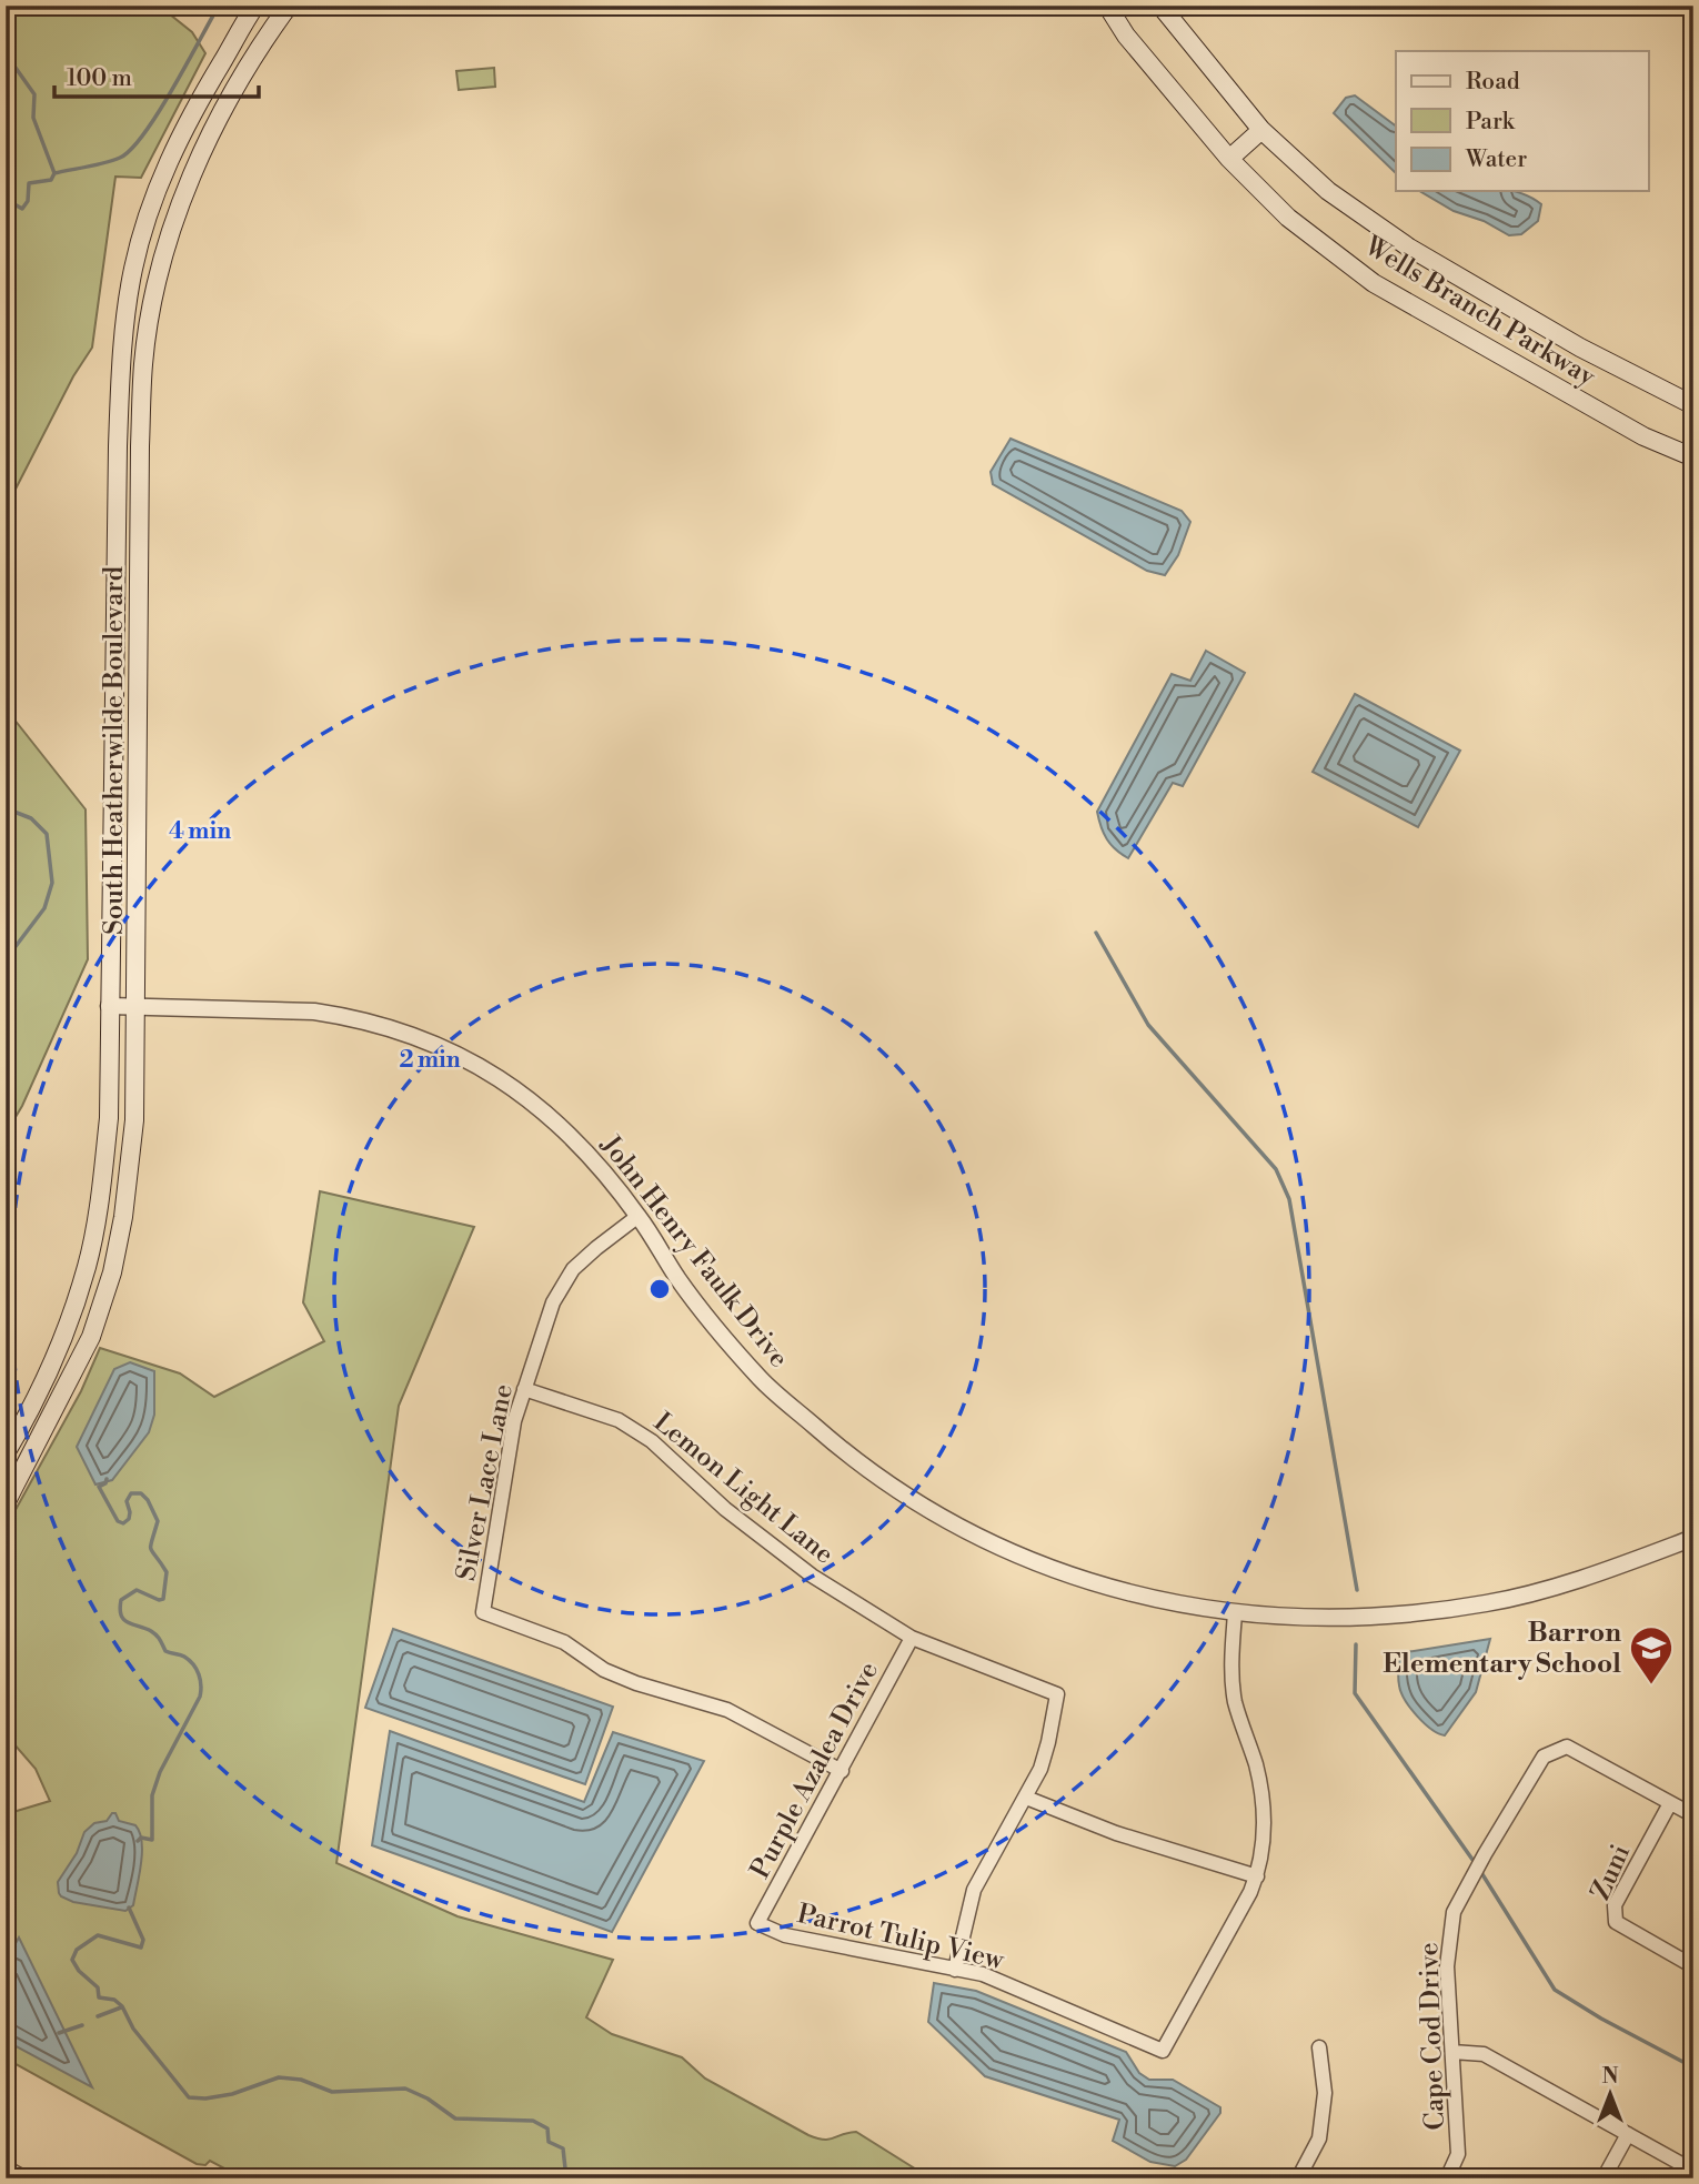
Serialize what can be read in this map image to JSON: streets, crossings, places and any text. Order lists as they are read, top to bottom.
{
  "streets": {
    "main road": ["Wells Branch Parkway", "South Heatherwilde Boulevard"],
    "street": [
      "John Henry Faulk Drive",
      "Silver Lace Lane",
      "Lemon Light Lane",
      "Purple Azalea Drive",
      "Zuni",
      "Parrot Tulip View",
      "Cape Cod Drive"
    ]
  },
  "crossings": [
    ["South Heatherwilde Boulevard", "John Henry Faulk Drive"],
    ["John Henry Faulk Drive", "Silver Lace Lane"],
    ["Silver Lace Lane", "Lemon Light Lane"],
    ["Silver Lace Lane", "Purple Azalea Drive"],
    ["Lemon Light Lane", "Purple Azalea Drive"],
    ["Purple Azalea Drive", "Parrot Tulip View"],
    ["Zuni", "Cape Cod Drive"]
  ],
  "places": {
    "school or university": ["Barron Elementary School"]
  },
  "legend": ["Road", "Park", "Water"],
  "scale_bar": "100 m",
  "north": "top",
  "rings": ["4 min", "2 min"]
}
